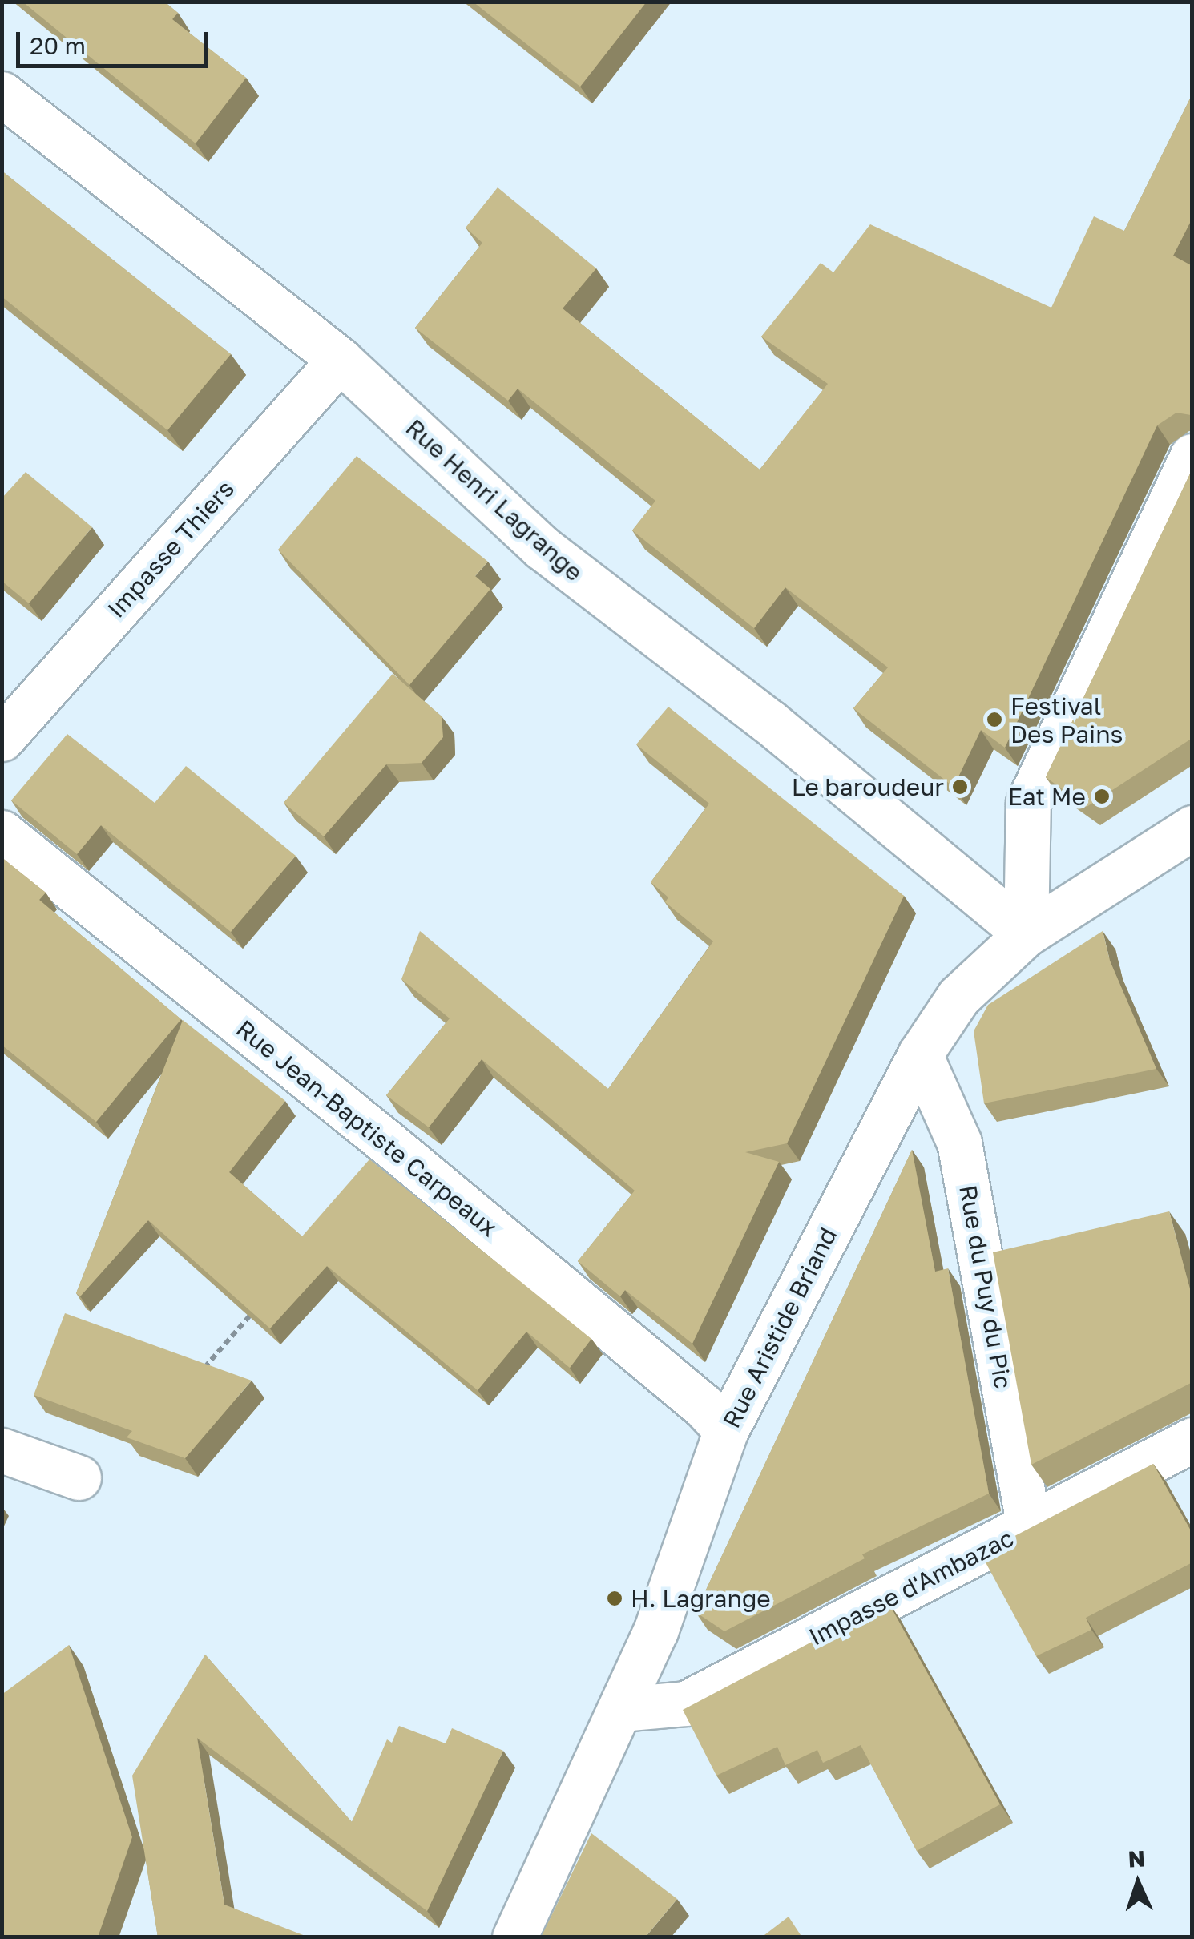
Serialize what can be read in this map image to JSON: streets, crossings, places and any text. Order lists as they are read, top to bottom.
{
  "streets": {
    "street": [
      "Rue Henri Lagrange",
      "Impasse Thiers",
      "Rue Jean-Baptiste Carpeaux",
      "Rue du Puy du Pic",
      "Rue Aristide Briand",
      "Impasse d'Ambazac"
    ]
  },
  "crossings": [
    ["Rue Henri Lagrange", "Impasse Thiers"],
    ["Rue Henri Lagrange", "Rue Aristide Briand"],
    ["Rue Jean-Baptiste Carpeaux", "Rue Aristide Briand"],
    ["Rue du Puy du Pic", "Rue Aristide Briand"],
    ["Rue du Puy du Pic", "Impasse d'Ambazac"],
    ["Rue Aristide Briand", "Impasse d'Ambazac"]
  ],
  "places": [
    "Festival Des Pains",
    "Le baroudeur",
    "Eat Me",
    "H. Lagrange"
  ],
  "scale_bar": "20 m",
  "north": "top"
}
